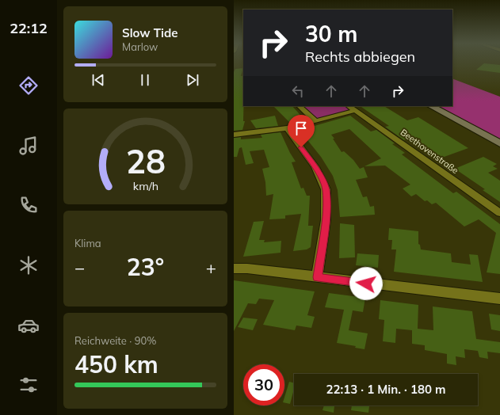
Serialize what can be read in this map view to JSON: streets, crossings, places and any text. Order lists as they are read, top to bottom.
{
  "streets": {
    "street": ["Beethovenstraße"]
  },
  "page": {
    "tabs": "22:12",
    "turn": ["30 m", "Rechts abbiegen"],
    "song": ["Slow Tide", "Marlow"],
    "tile": [
      "Klima",
      ["Reichweite · 90%", "450 km"]
    ],
    "heat": ["−", "23°", "+"],
    "limit": "30",
    "trip": "22:13 · 1 Min. · 180 m",
    "gauge": ["28", "km/h"]
  }
}
